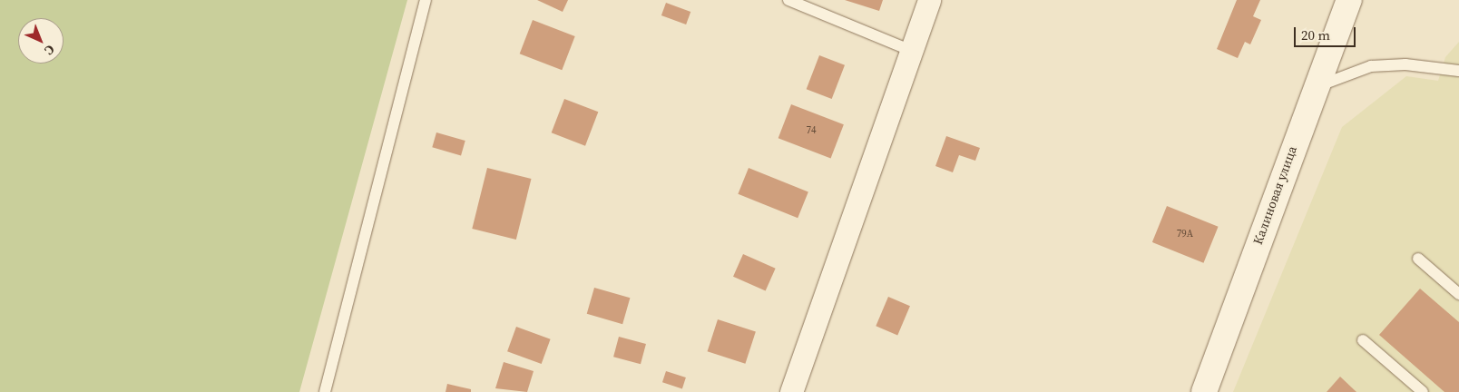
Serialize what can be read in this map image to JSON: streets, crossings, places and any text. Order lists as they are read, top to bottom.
{
  "streets": {
    "street": ["Калиновая улица"]
  },
  "house_numbers": ["74", "79А"],
  "scale_bar": "20 m",
  "north": "bottom right"
}
